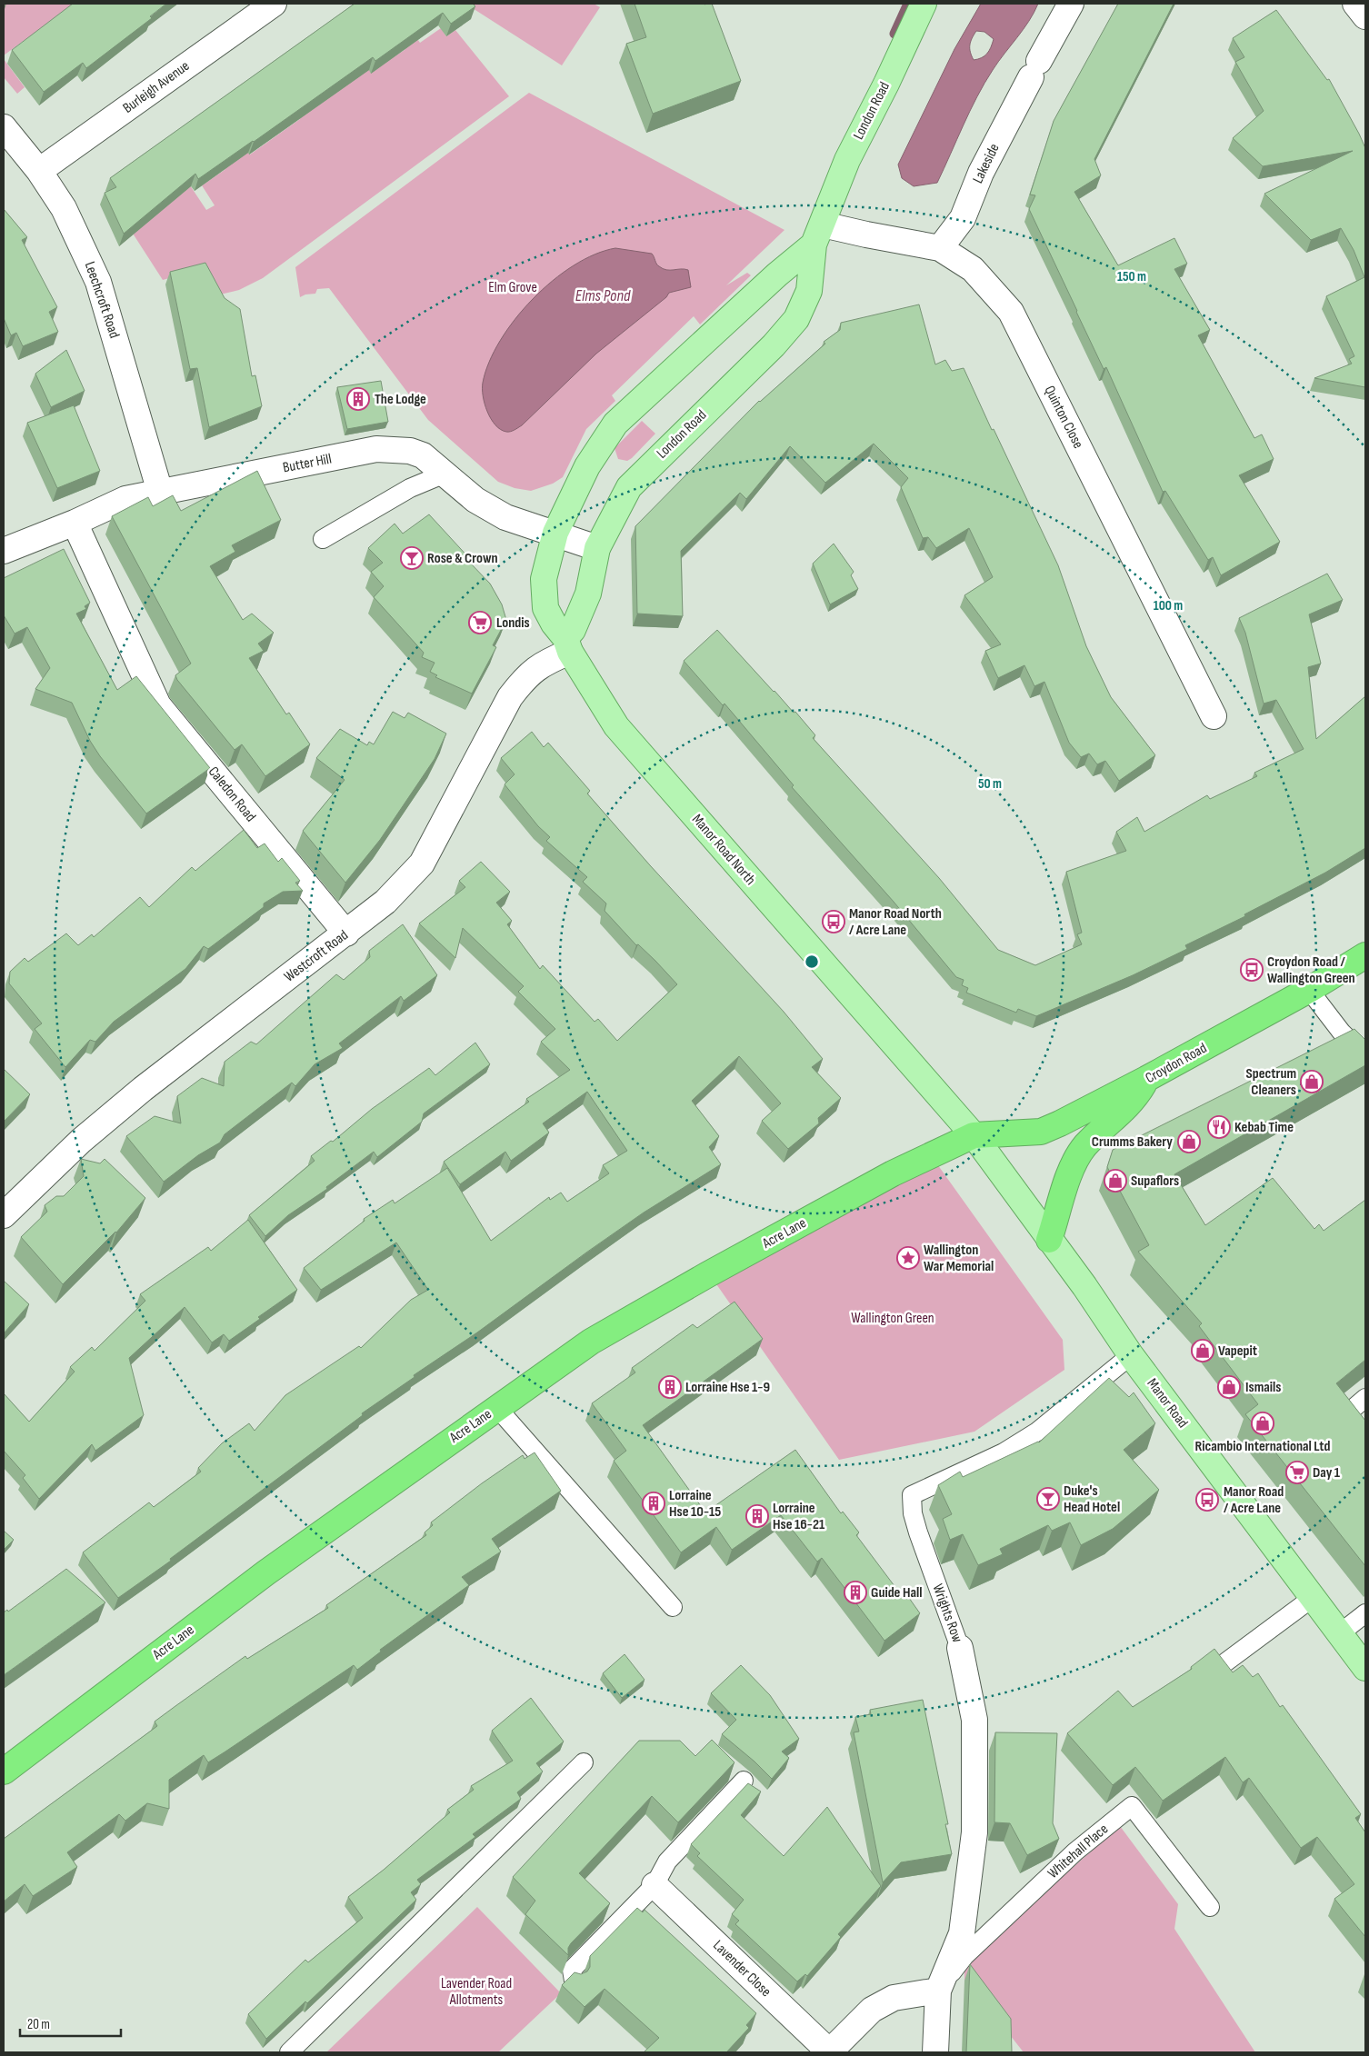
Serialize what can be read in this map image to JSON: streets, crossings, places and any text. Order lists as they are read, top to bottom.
{
  "streets": {
    "highway": ["Croydon Road", "Acre Lane"],
    "main road": ["London Road", "Manor Road North", "Manor Road"],
    "street": [
      "Burleigh Avenue",
      "Lakeside",
      "Leechcroft Road",
      "Quinton Close",
      "Butter Hill",
      "Caledon Road",
      "Westcroft Road",
      "Wrights Row",
      "Lavender Close"
    ],
    "lane": ["Whitehall Place"]
  },
  "crossings": [
    ["Burleigh Avenue", "Leechcroft Road"],
    ["London Road", "Quinton Close"],
    ["London Road", "Butter Hill"],
    ["London Road", "Manor Road North"],
    ["London Road", "Westcroft Road"],
    ["Lakeside", "Quinton Close"],
    ["Leechcroft Road", "Butter Hill"],
    ["Butter Hill", "Caledon Road"],
    ["Butter Hill", "Manor Road North"],
    ["Caledon Road", "Westcroft Road"],
    ["Manor Road North", "Westcroft Road"],
    ["Manor Road North", "Croydon Road"],
    ["Manor Road North", "Acre Lane"],
    ["Manor Road North", "Manor Road"],
    ["Croydon Road", "Acre Lane"],
    ["Croydon Road", "Manor Road"],
    ["Acre Lane", "Manor Road"],
    ["Manor Road", "Wrights Row"],
    ["Wrights Row", "Whitehall Place"]
  ],
  "water": ["Elms Pond"],
  "parks": ["Elm Grove", "Wallington Green", "Lavender Road Allotments"],
  "places": {
    "building": [
      "The Lodge",
      "Lorraine Hse 1-9",
      "Lorraine Hse 10-15",
      "Lorraine Hse 16-21",
      "Guide Hall"
    ],
    "bar": ["Rose & Crown", "Duke's Head Hotel"],
    "supermarket": ["Londis", "Day 1"],
    "bus stop": ["Manor Road North / Acre Lane", "Croydon Road / Wallington Green", "Manor Road / Acre Lane"],
    "shop": [
      "Spectrum Cleaners",
      "Crumms Bakery",
      "Supaflors",
      "Vapepit",
      "Ismails",
      "Ricambio International Ltd"
    ],
    "restaurant": ["Kebab Time"],
    "place": ["Wallington War Memorial"]
  },
  "scale_bar": "20 m",
  "rings": ["150 m", "100 m", "50 m"]
}
